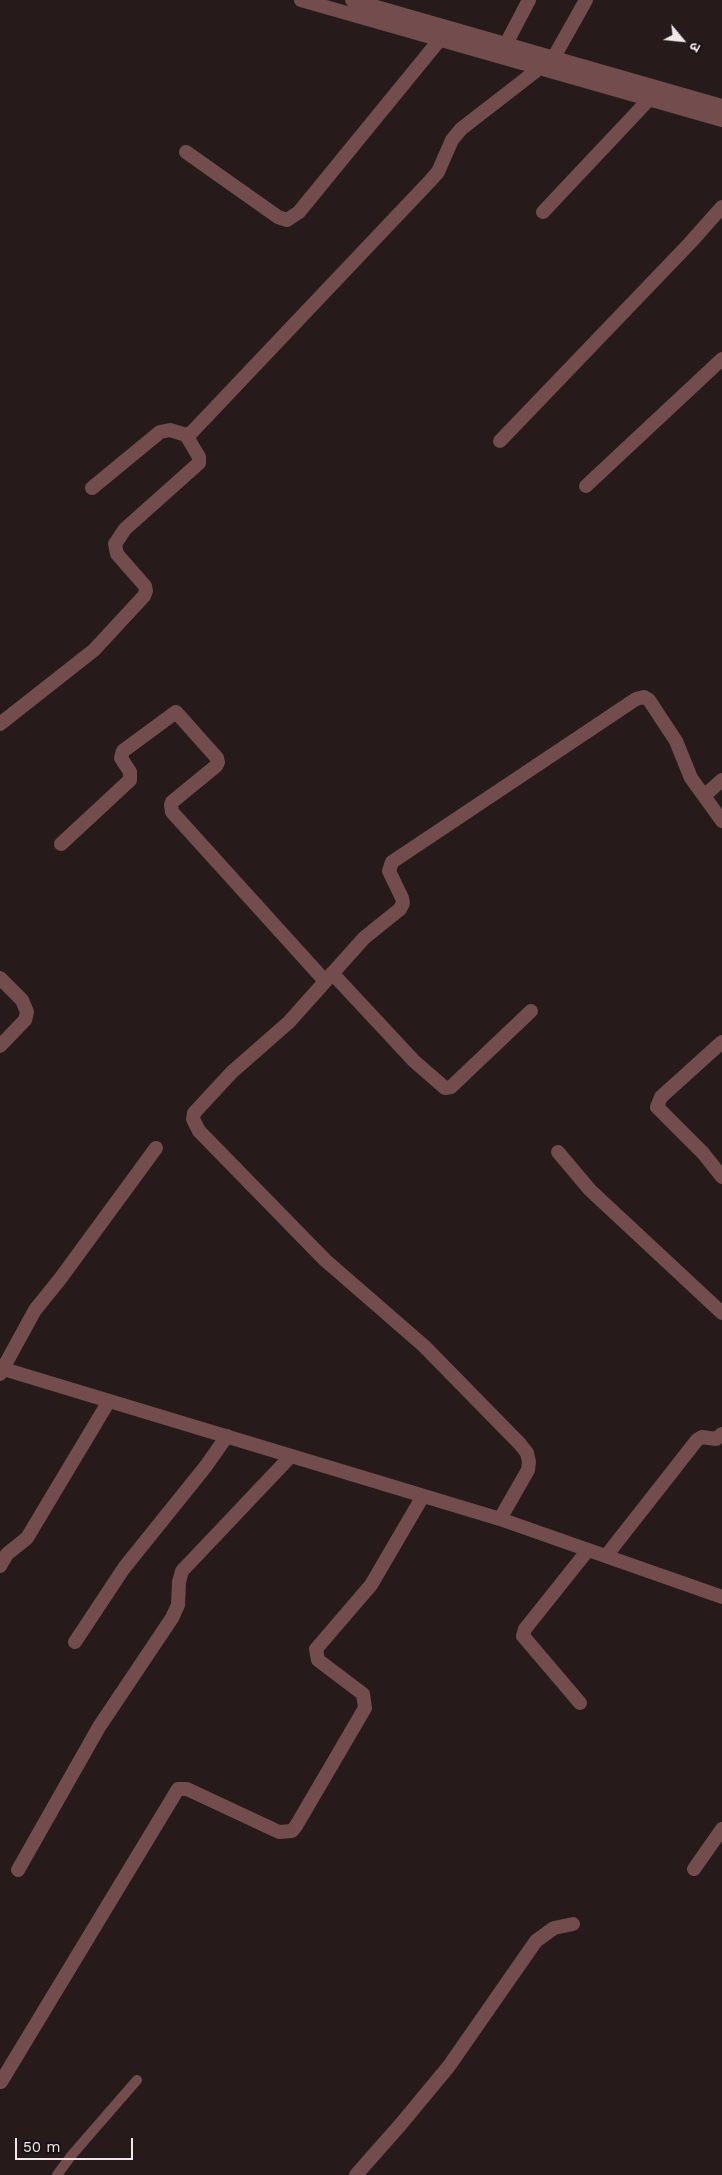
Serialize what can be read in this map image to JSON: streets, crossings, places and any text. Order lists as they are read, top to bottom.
{
  "scale_bar": "50 m",
  "north": "bottom right"
}
